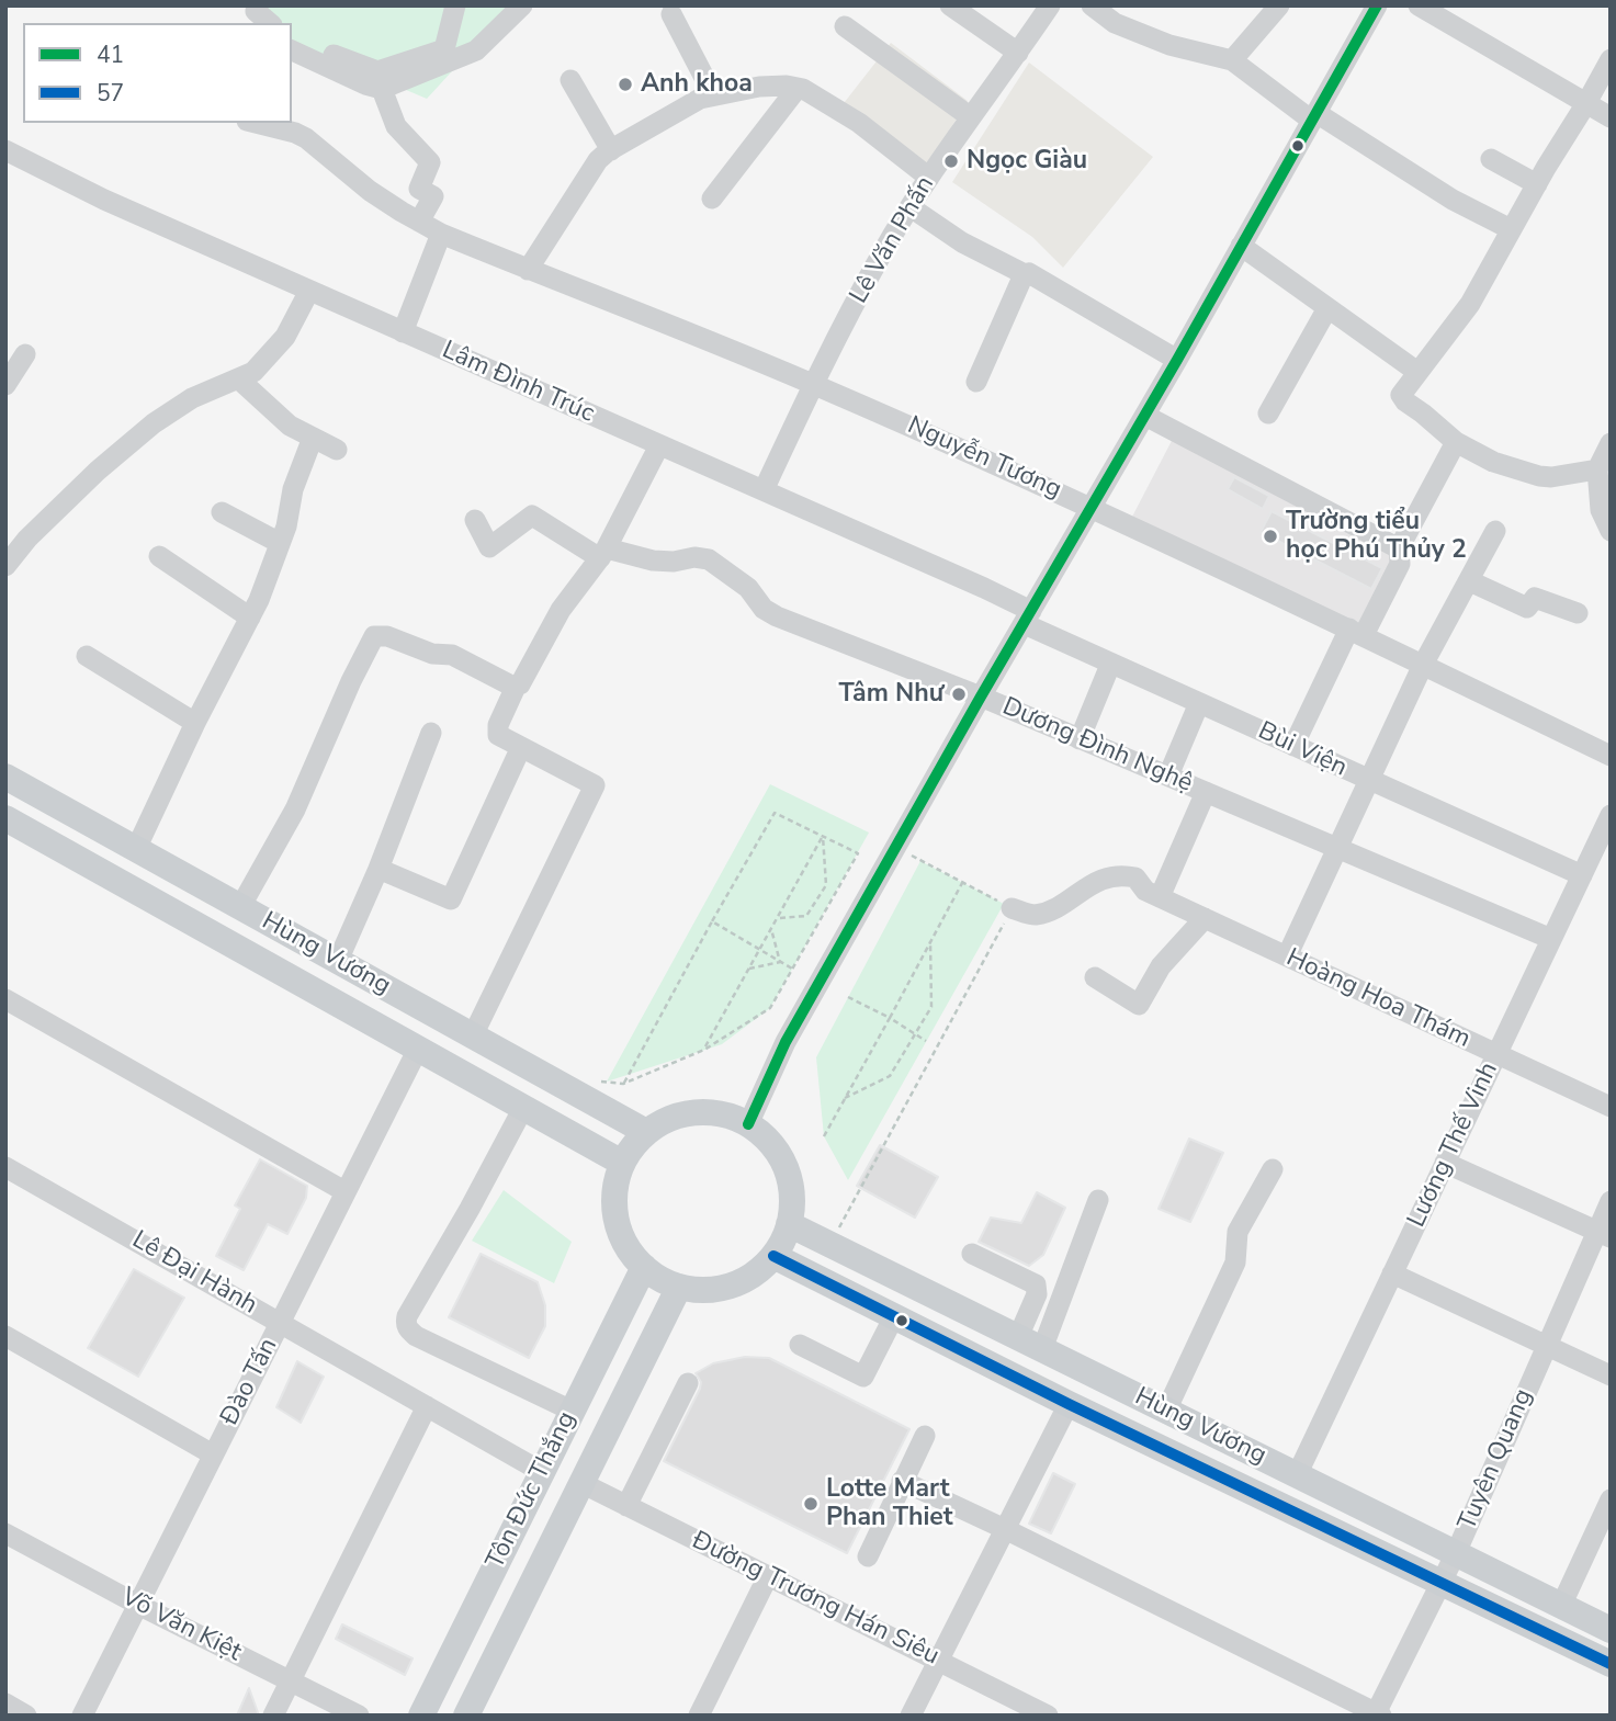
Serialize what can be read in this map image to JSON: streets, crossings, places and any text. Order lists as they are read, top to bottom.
{
  "streets": {
    "main road": ["Hùng Vương", "Tôn Đức Thắng"],
    "street": [
      "Lê Văn Phấn",
      "Lâm Đình Trúc",
      "Nguyễn Tương",
      "Dương Đình Nghệ",
      "Bùi Viện",
      "Hoàng Hoa Thám",
      "Lương Thế Vinh",
      "Lê Đại Hành",
      "Đào Tấn",
      "Tuyên Quang",
      "Đường Trương Hán Siêu",
      "Võ Văn Kiệt"
    ]
  },
  "crossings": [
    ["Lê Văn Phấn", "Lâm Đình Trúc"],
    ["Lê Văn Phấn", "Nguyễn Tương"],
    ["Lâm Đình Trúc", "Bùi Viện"],
    ["Dương Đình Nghệ", "Lương Thế Vinh"],
    ["Bùi Viện", "Lương Thế Vinh"],
    ["Hùng Vương", "Lương Thế Vinh"],
    ["Hùng Vương", "Đào Tấn"],
    ["Hùng Vương", "Tuyên Quang"],
    ["Hùng Vương", "Tôn Đức Thắng"],
    ["Hoàng Hoa Thám", "Lương Thế Vinh"],
    ["Lê Đại Hành", "Đào Tấn"],
    ["Lê Đại Hành", "Tôn Đức Thắng"],
    ["Đào Tấn", "Võ Văn Kiệt"],
    ["Tôn Đức Thắng", "Đường Trương Hán Siêu"]
  ],
  "places": [
    "Anh khoa",
    "Ngọc Giàu",
    "Trường tiểu học Phú Thủy 2",
    "Tâm Như",
    "Lotte Mart Phan Thiet"
  ],
  "lines": ["transit line 41", "transit line 57"],
  "legend": ["41", "57"]
}
